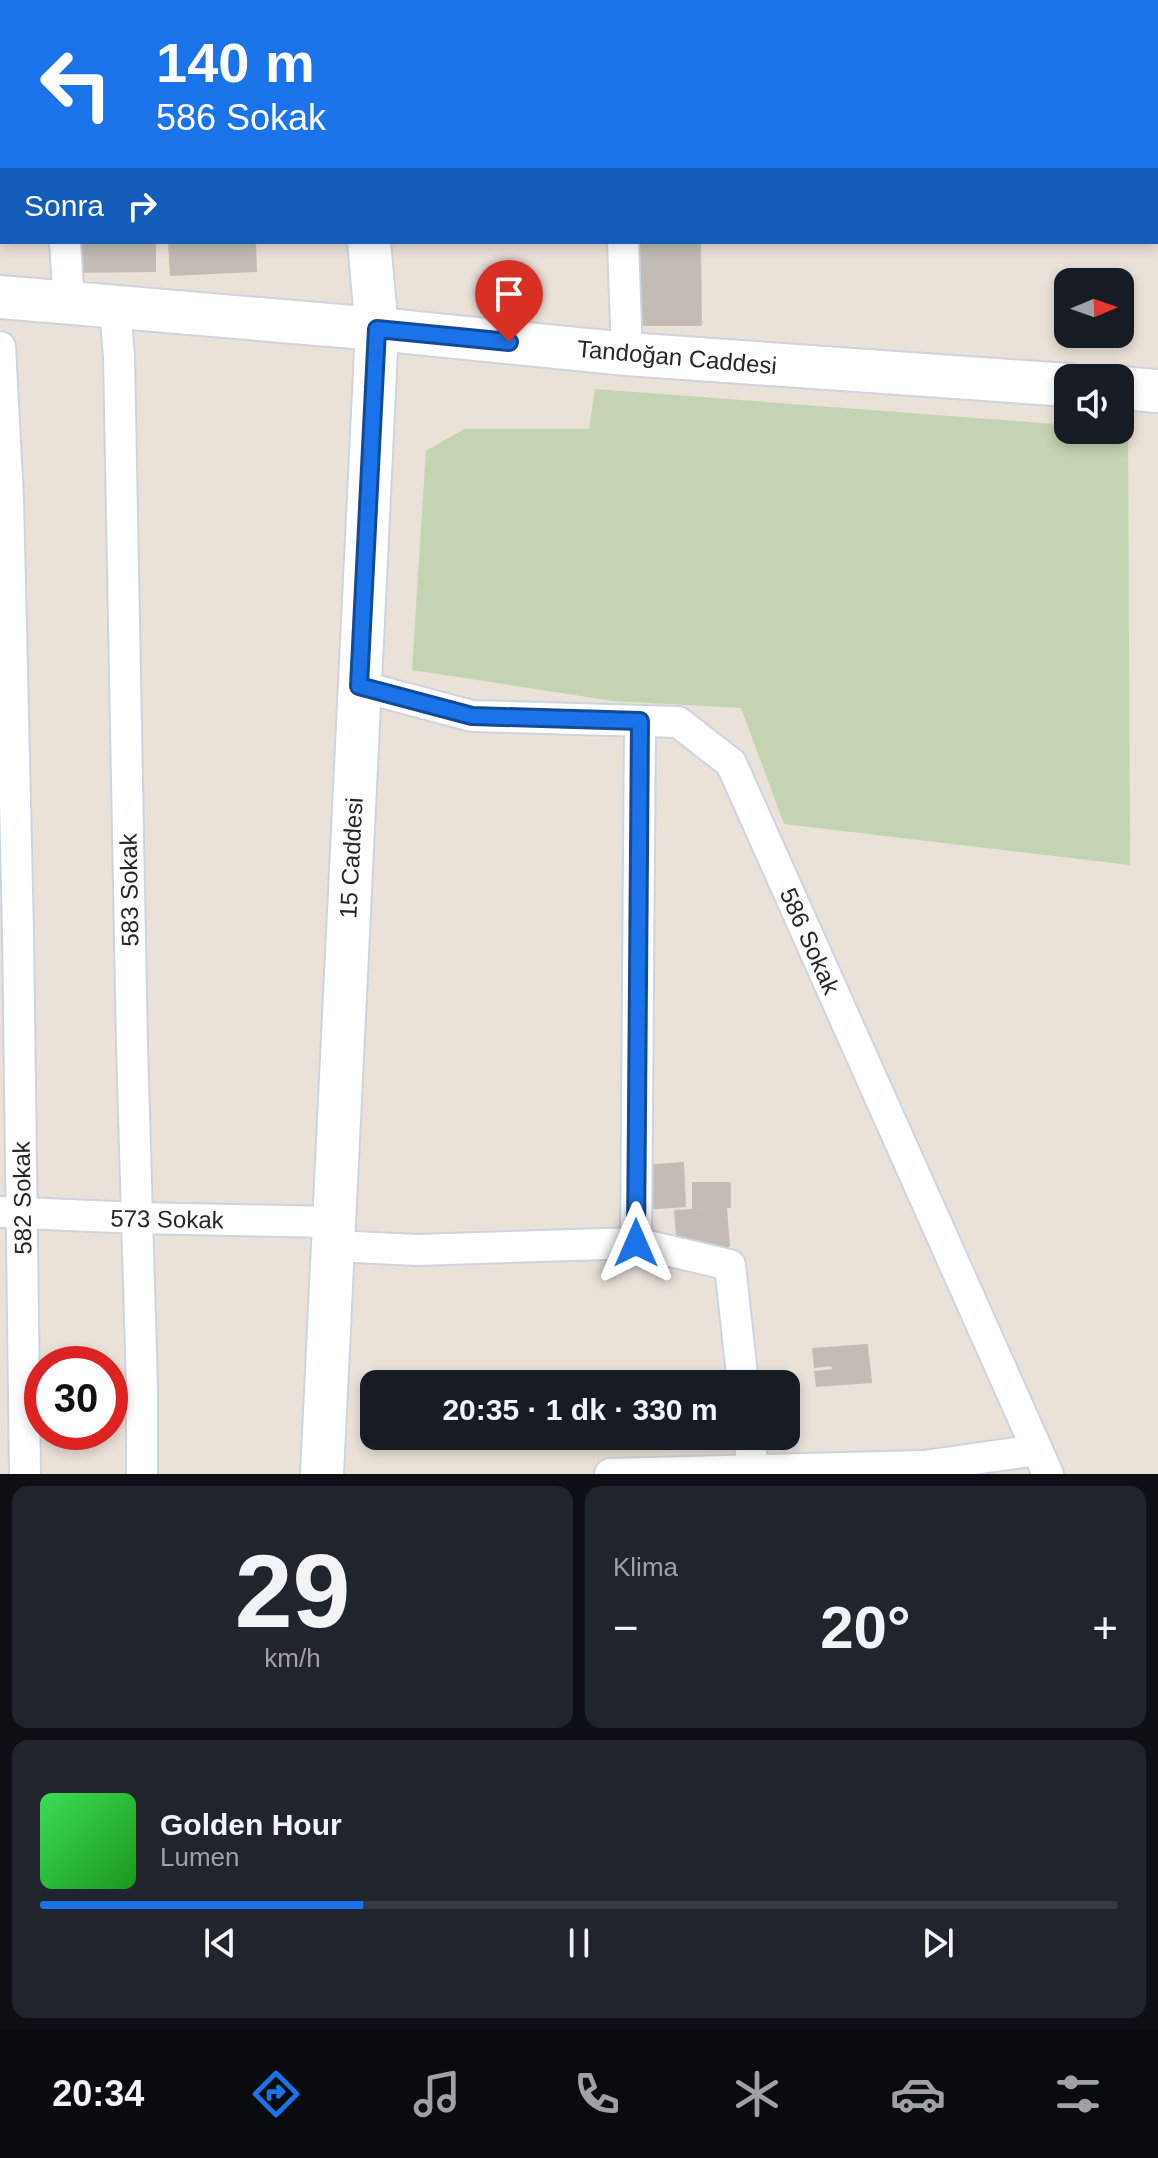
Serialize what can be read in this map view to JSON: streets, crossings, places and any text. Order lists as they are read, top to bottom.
{
  "streets": {
    "street": [
      "Tandoğan Caddesi",
      "15 Caddesi",
      "583 Sokak",
      "586 Sokak",
      "582 Sokak",
      "573 Sokak"
    ]
  },
  "crossings": [
    ["Tandoğan Caddesi", "15 Caddesi"],
    ["Tandoğan Caddesi", "583 Sokak"],
    ["15 Caddesi", "586 Sokak"],
    ["15 Caddesi", "573 Sokak"],
    ["583 Sokak", "573 Sokak"],
    ["582 Sokak", "573 Sokak"]
  ],
  "north": "right",
  "page": {
    "turn": ["140 m", "586 Sokak"],
    "then": "Sonra",
    "limit": "30",
    "trip": "20:35 · 1 dk · 330 m",
    "tile": [
      ["29", "km/h"],
      "Klima"
    ],
    "heat": ["−", "20°", "+"],
    "song": ["Golden Hour", "Lumen"],
    "tabs": "20:34"
  }
}
